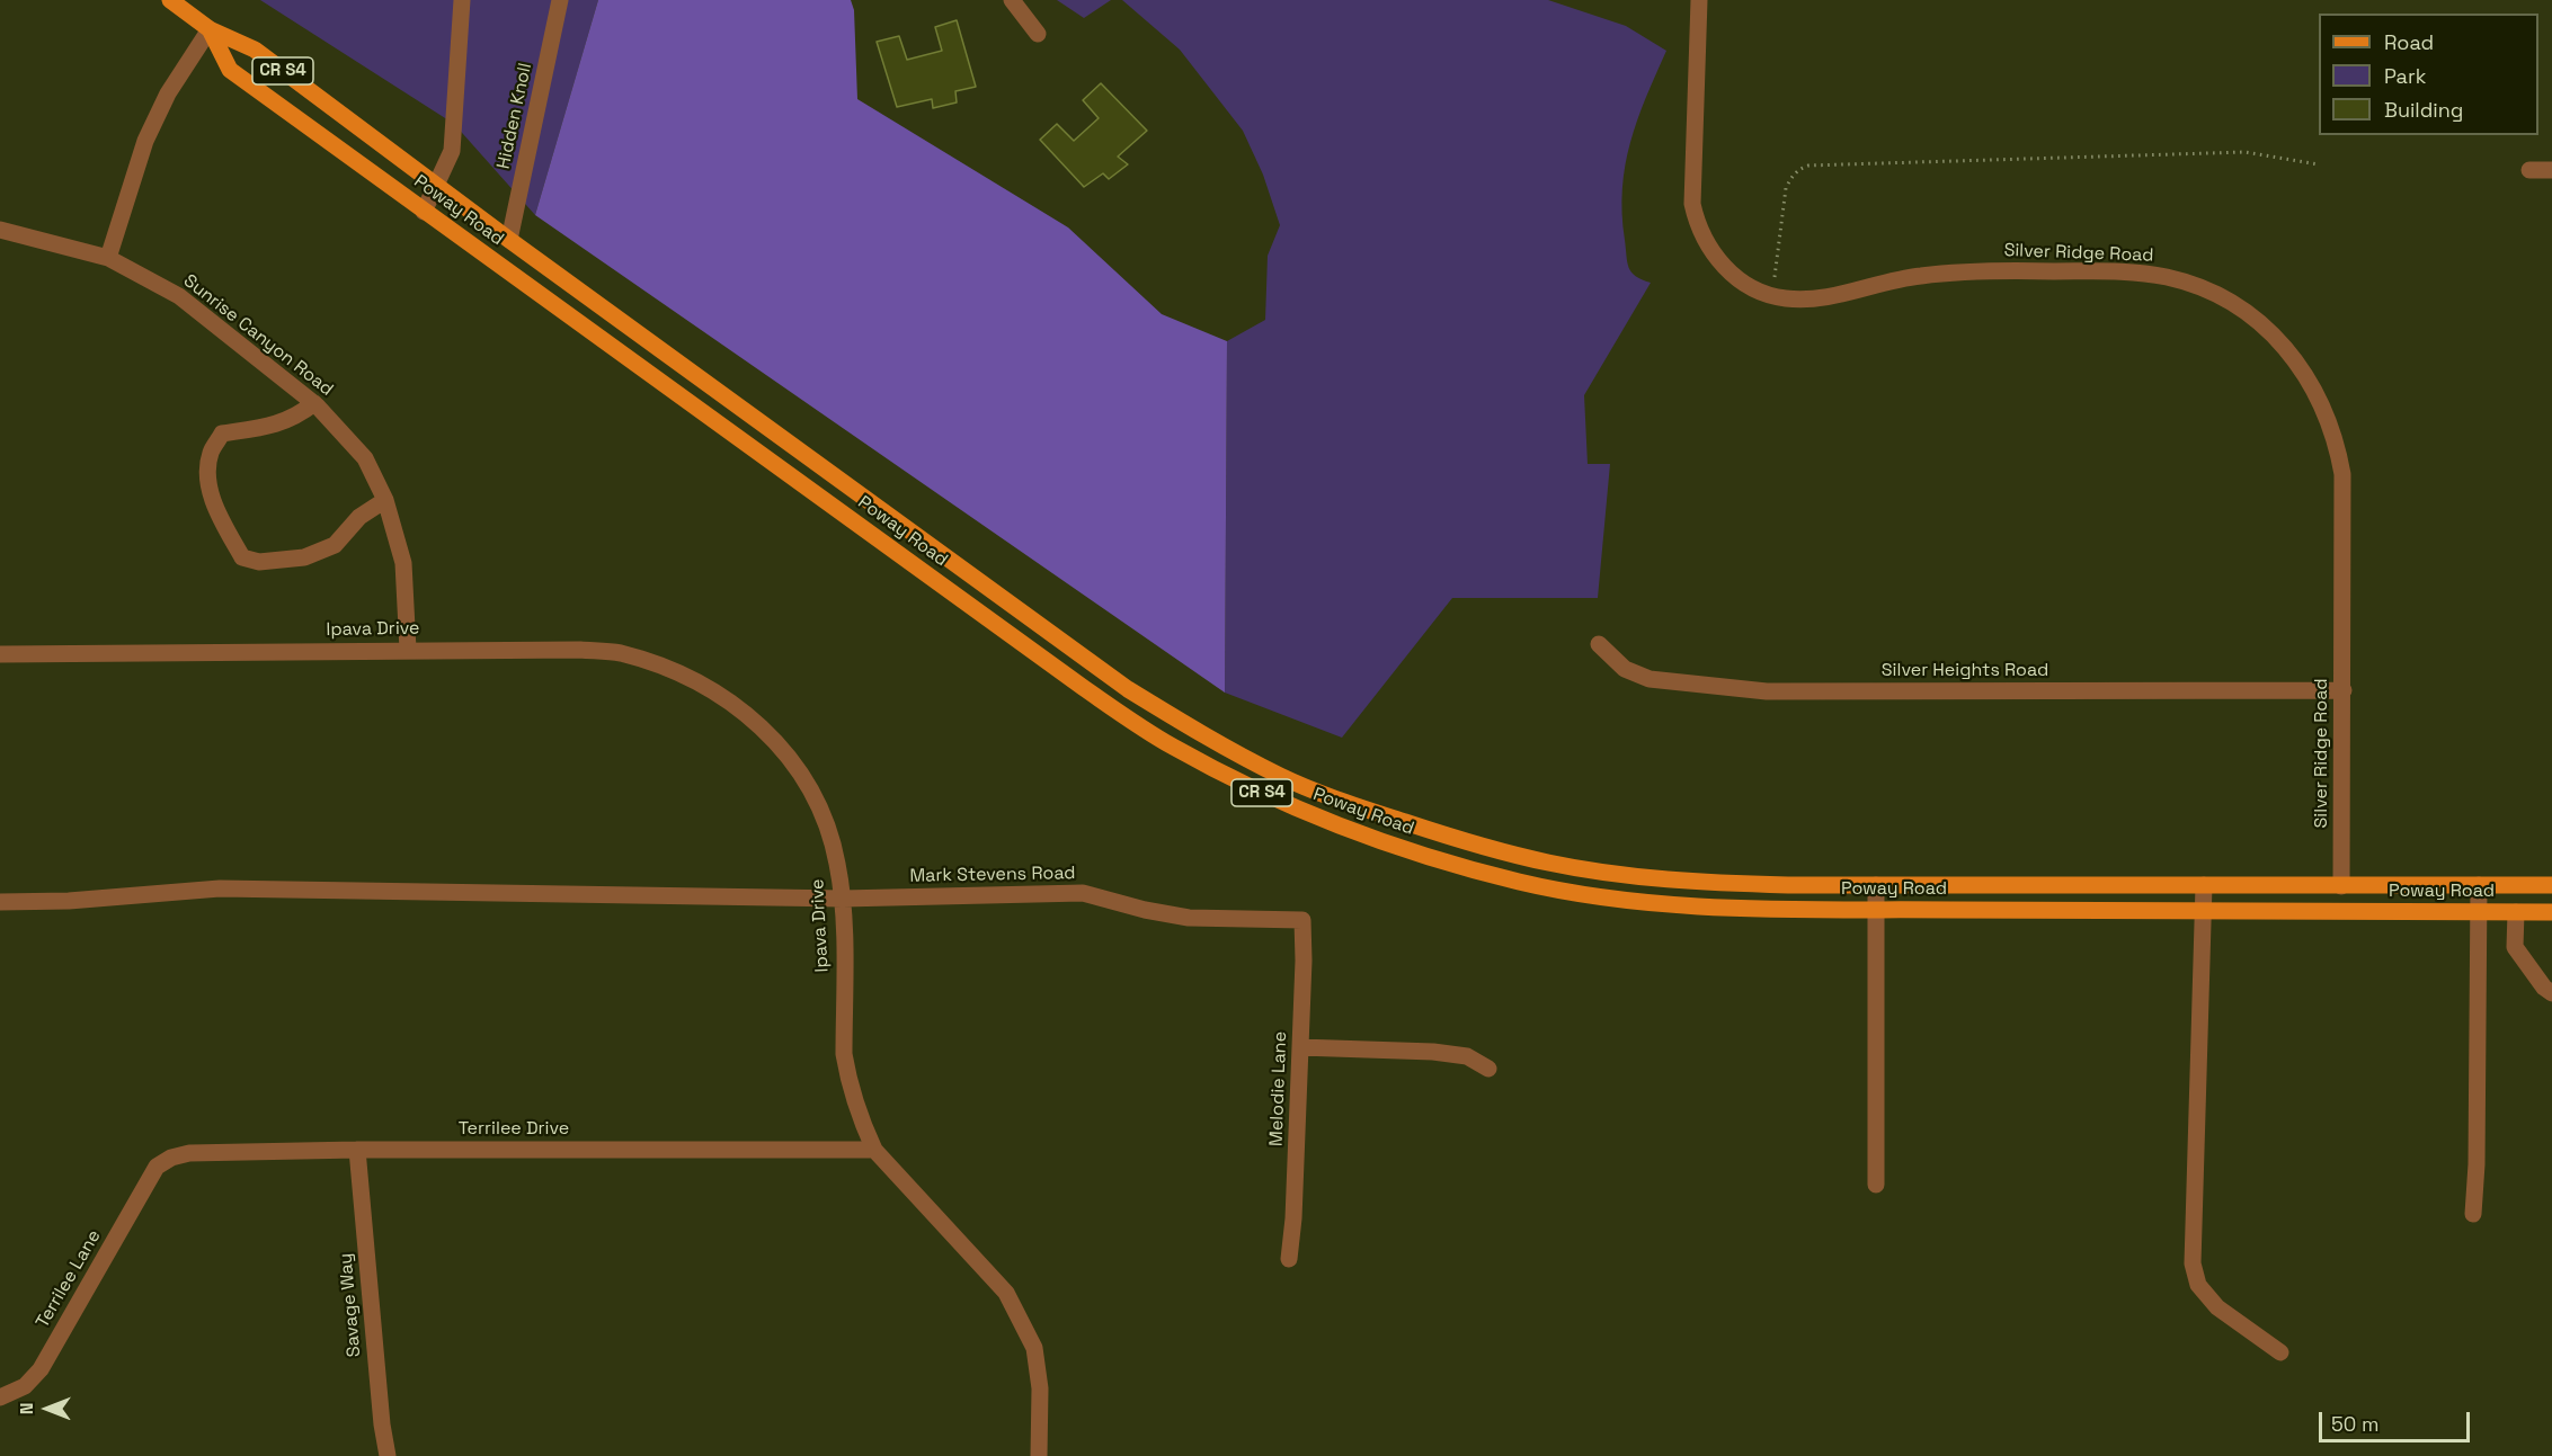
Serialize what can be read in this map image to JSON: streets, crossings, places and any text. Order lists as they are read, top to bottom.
{
  "streets": {
    "main road": ["CR S4", "Poway Road"],
    "street": [
      "Hidden Knoll",
      "Silver Ridge Road",
      "Sunrise Canyon Road",
      "Ipava Drive",
      "Silver Heights Road",
      "Mark Stevens Road",
      "Melodie Lane",
      "Terrilee Drive",
      "Terrilee Lane",
      "Savage Way"
    ]
  },
  "crossings": [
    ["Hidden Knoll", "Poway Road"],
    ["Poway Road", "Silver Ridge Road"],
    ["Silver Ridge Road", "Silver Heights Road"],
    ["Sunrise Canyon Road", "Ipava Drive"],
    ["Ipava Drive", "Mark Stevens Road"],
    ["Ipava Drive", "Terrilee Drive"],
    ["Mark Stevens Road", "Melodie Lane"],
    ["Terrilee Drive", "Terrilee Lane"],
    ["Terrilee Drive", "Savage Way"]
  ],
  "legend": ["Road", "Park", "Building"],
  "scale_bar": "50 m",
  "north": "left"
}
